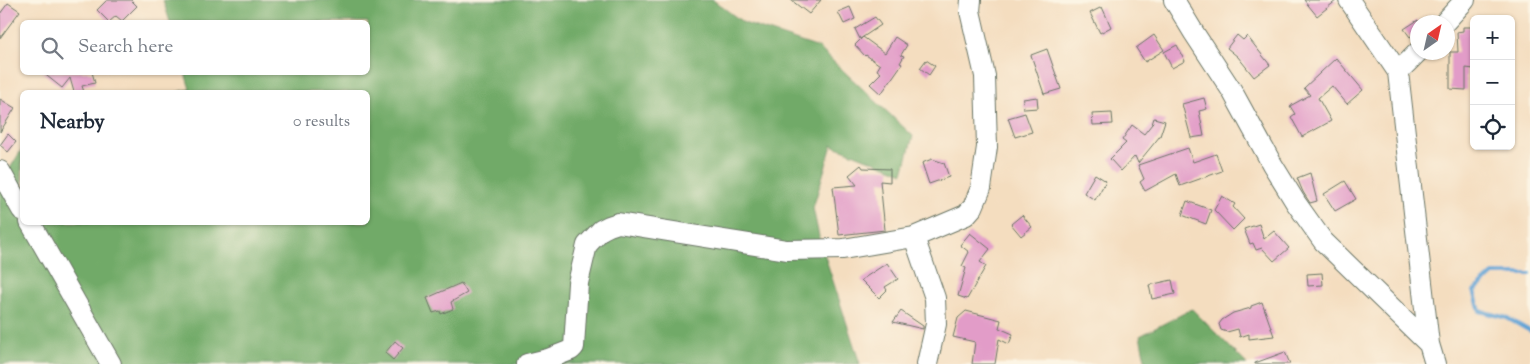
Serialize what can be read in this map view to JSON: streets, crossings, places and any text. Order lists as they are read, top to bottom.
{
  "north": "top right",
  "page": {
    "map_buttons": ["+", "−"],
    "search": "Search here",
    "heading": ["Nearby", "0 results"]
  }
}
